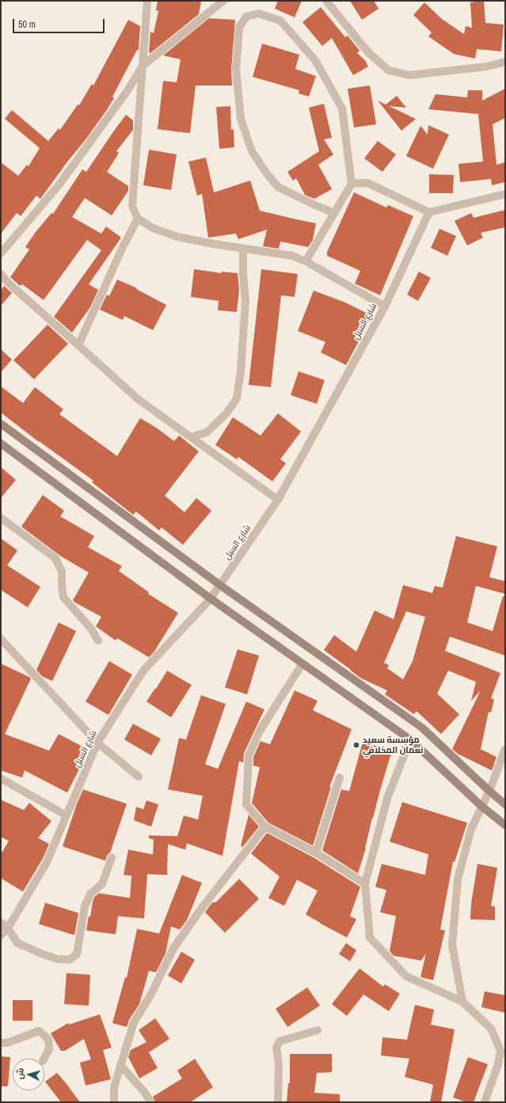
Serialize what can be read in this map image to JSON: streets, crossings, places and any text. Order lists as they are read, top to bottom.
{
  "streets": {
    "street": ["شارع السبل"]
  },
  "places": ["مؤسسة سعيد نعمان المخلافي"],
  "scale_bar": "50 m",
  "north": "left"
}
